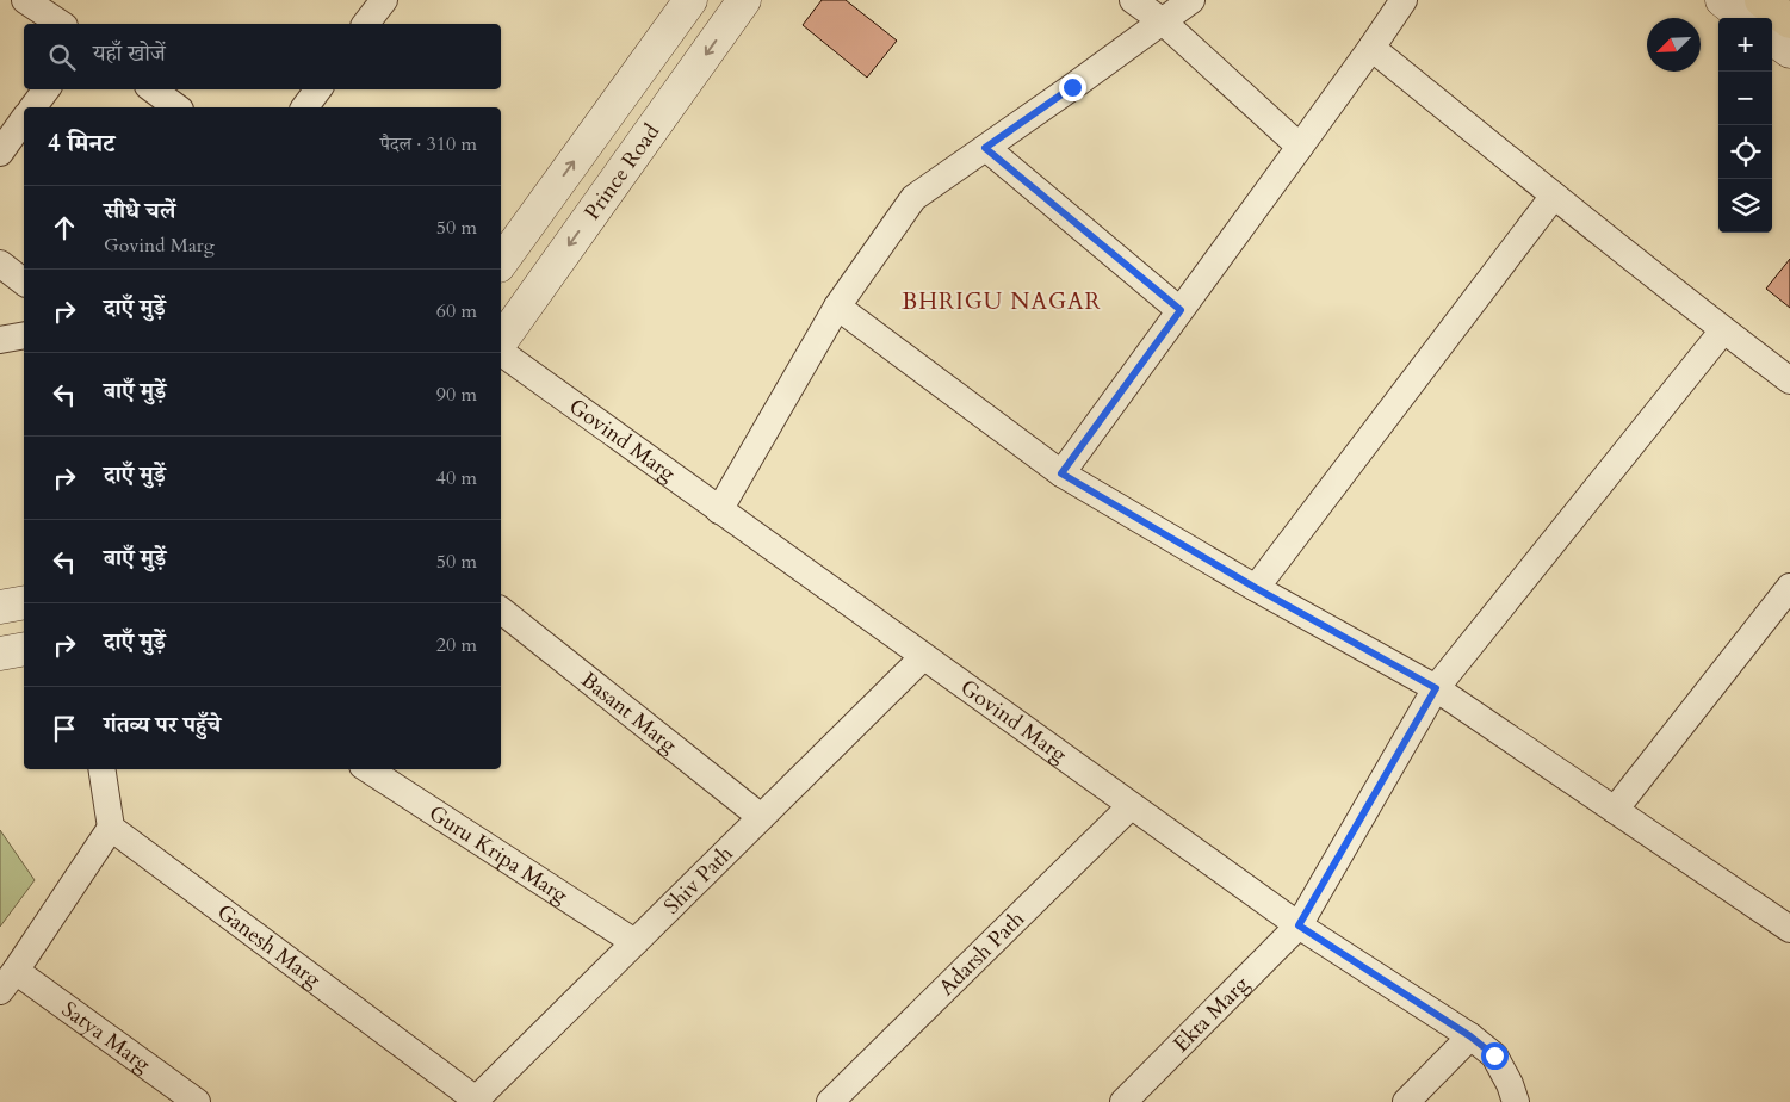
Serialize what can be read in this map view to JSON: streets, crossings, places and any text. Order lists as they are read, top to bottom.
{
  "streets": {
    "street": [
      "Prince Road",
      "Govind Marg",
      "Basant Marg",
      "Guru Kripa Marg",
      "Shiv Path",
      "Ganesh Marg",
      "Adarsh Path",
      "Ekta Marg",
      "Satya Marg"
    ]
  },
  "crossings": [
    ["Govind Marg", "Shiv Path"],
    ["Govind Marg", "Adarsh Path"],
    ["Govind Marg", "Ekta Marg"],
    ["Basant Marg", "Shiv Path"],
    ["Guru Kripa Marg", "Shiv Path"],
    ["Shiv Path", "Ganesh Marg"]
  ],
  "districts": ["BHRIGU NAGAR"],
  "north": "bottom left",
  "page": {
    "map_buttons": ["+", "−"],
    "search": "यहाँ खोजें",
    "heading": ["4 मिनट", "पैदल · 310 m"],
    "list": [
      ["सीधे चलें", "Govind Marg", "50 m"],
      ["दाएँ मुड़ें", "60 m"],
      ["बाएँ मुड़ें", "90 m"],
      ["दाएँ मुड़ें", "40 m"],
      ["बाएँ मुड़ें", "50 m"],
      ["दाएँ मुड़ें", "20 m"],
      "गंतव्य पर पहुँचे"
    ]
  }
}
